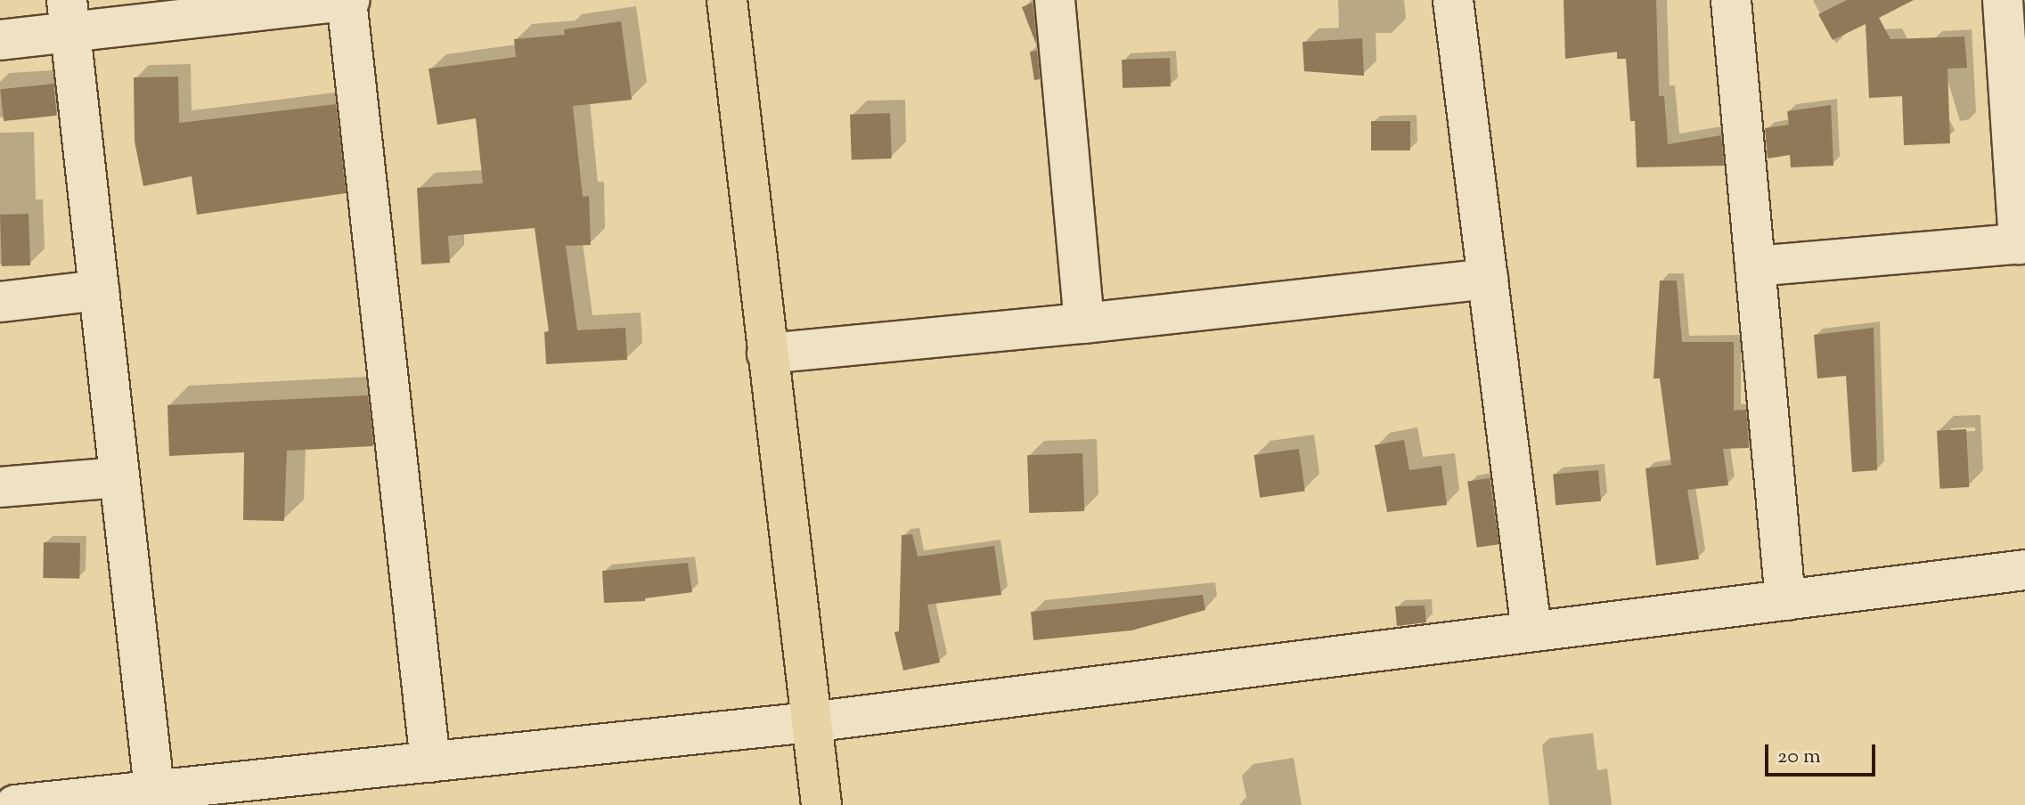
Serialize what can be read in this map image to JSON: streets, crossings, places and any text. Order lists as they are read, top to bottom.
{
  "scale_bar": "20 m"
}
